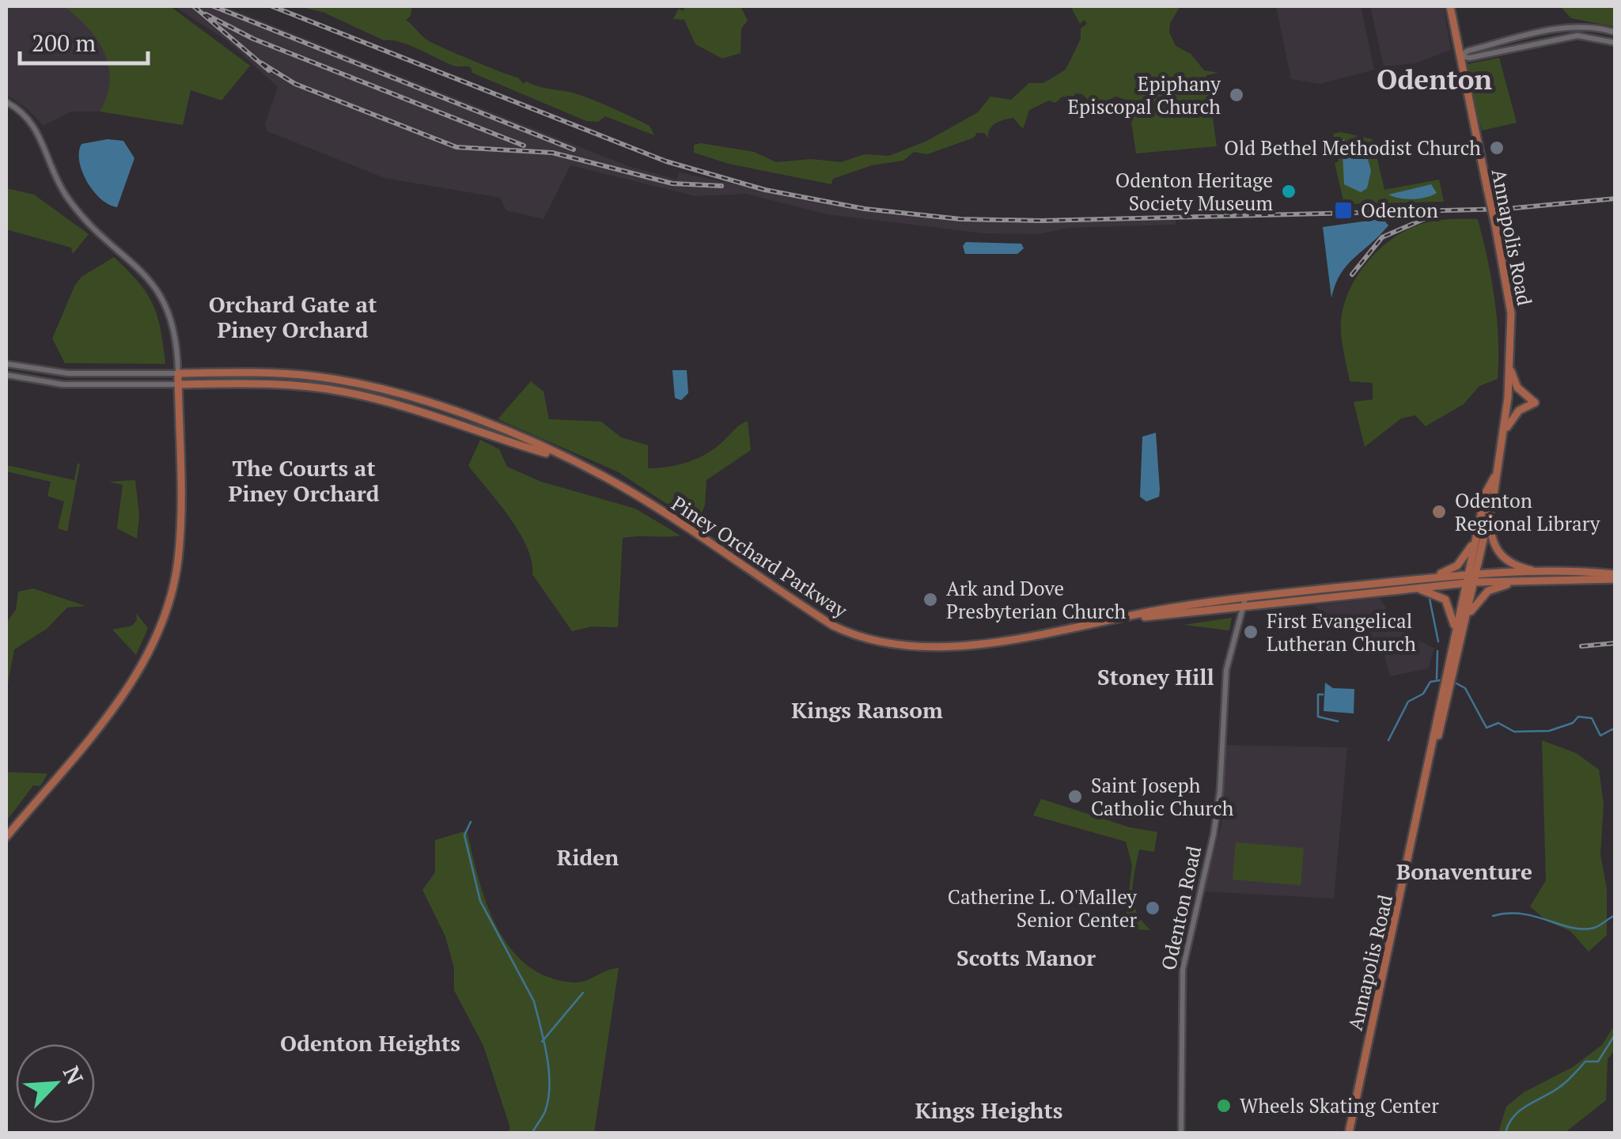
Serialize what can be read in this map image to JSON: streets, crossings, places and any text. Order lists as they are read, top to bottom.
{
  "streets": {
    "main road": ["Annapolis Road", "Piney Orchard Parkway"],
    "street": ["Odenton Road"]
  },
  "crossings": [
    ["Annapolis Road", "Piney Orchard Parkway"],
    ["Piney Orchard Parkway", "Odenton Road"]
  ],
  "districts": [
    "Odenton",
    "Orchard Gate at Piney Orchard",
    "The Courts at Piney Orchard",
    "Stoney Hill",
    "Kings Ransom",
    "Riden",
    "Bonaventure",
    "Scotts Manor",
    "Odenton Heights",
    "Kings Heights"
  ],
  "places": {
    "other": [
      "Epiphany Episcopal Church",
      "Old Bethel Methodist Church",
      "Odenton Heritage Society Museum",
      "Odenton Regional Library",
      "Ark and Dove Presbyterian Church",
      "First Evangelical Lutheran Church",
      "Saint Joseph Catholic Church",
      "Catherine L. O'Malley Senior Center",
      "Wheels Skating Center"
    ],
    "transit": ["Odenton"]
  },
  "scale_bar": "200 m",
  "north": "top right"
}
